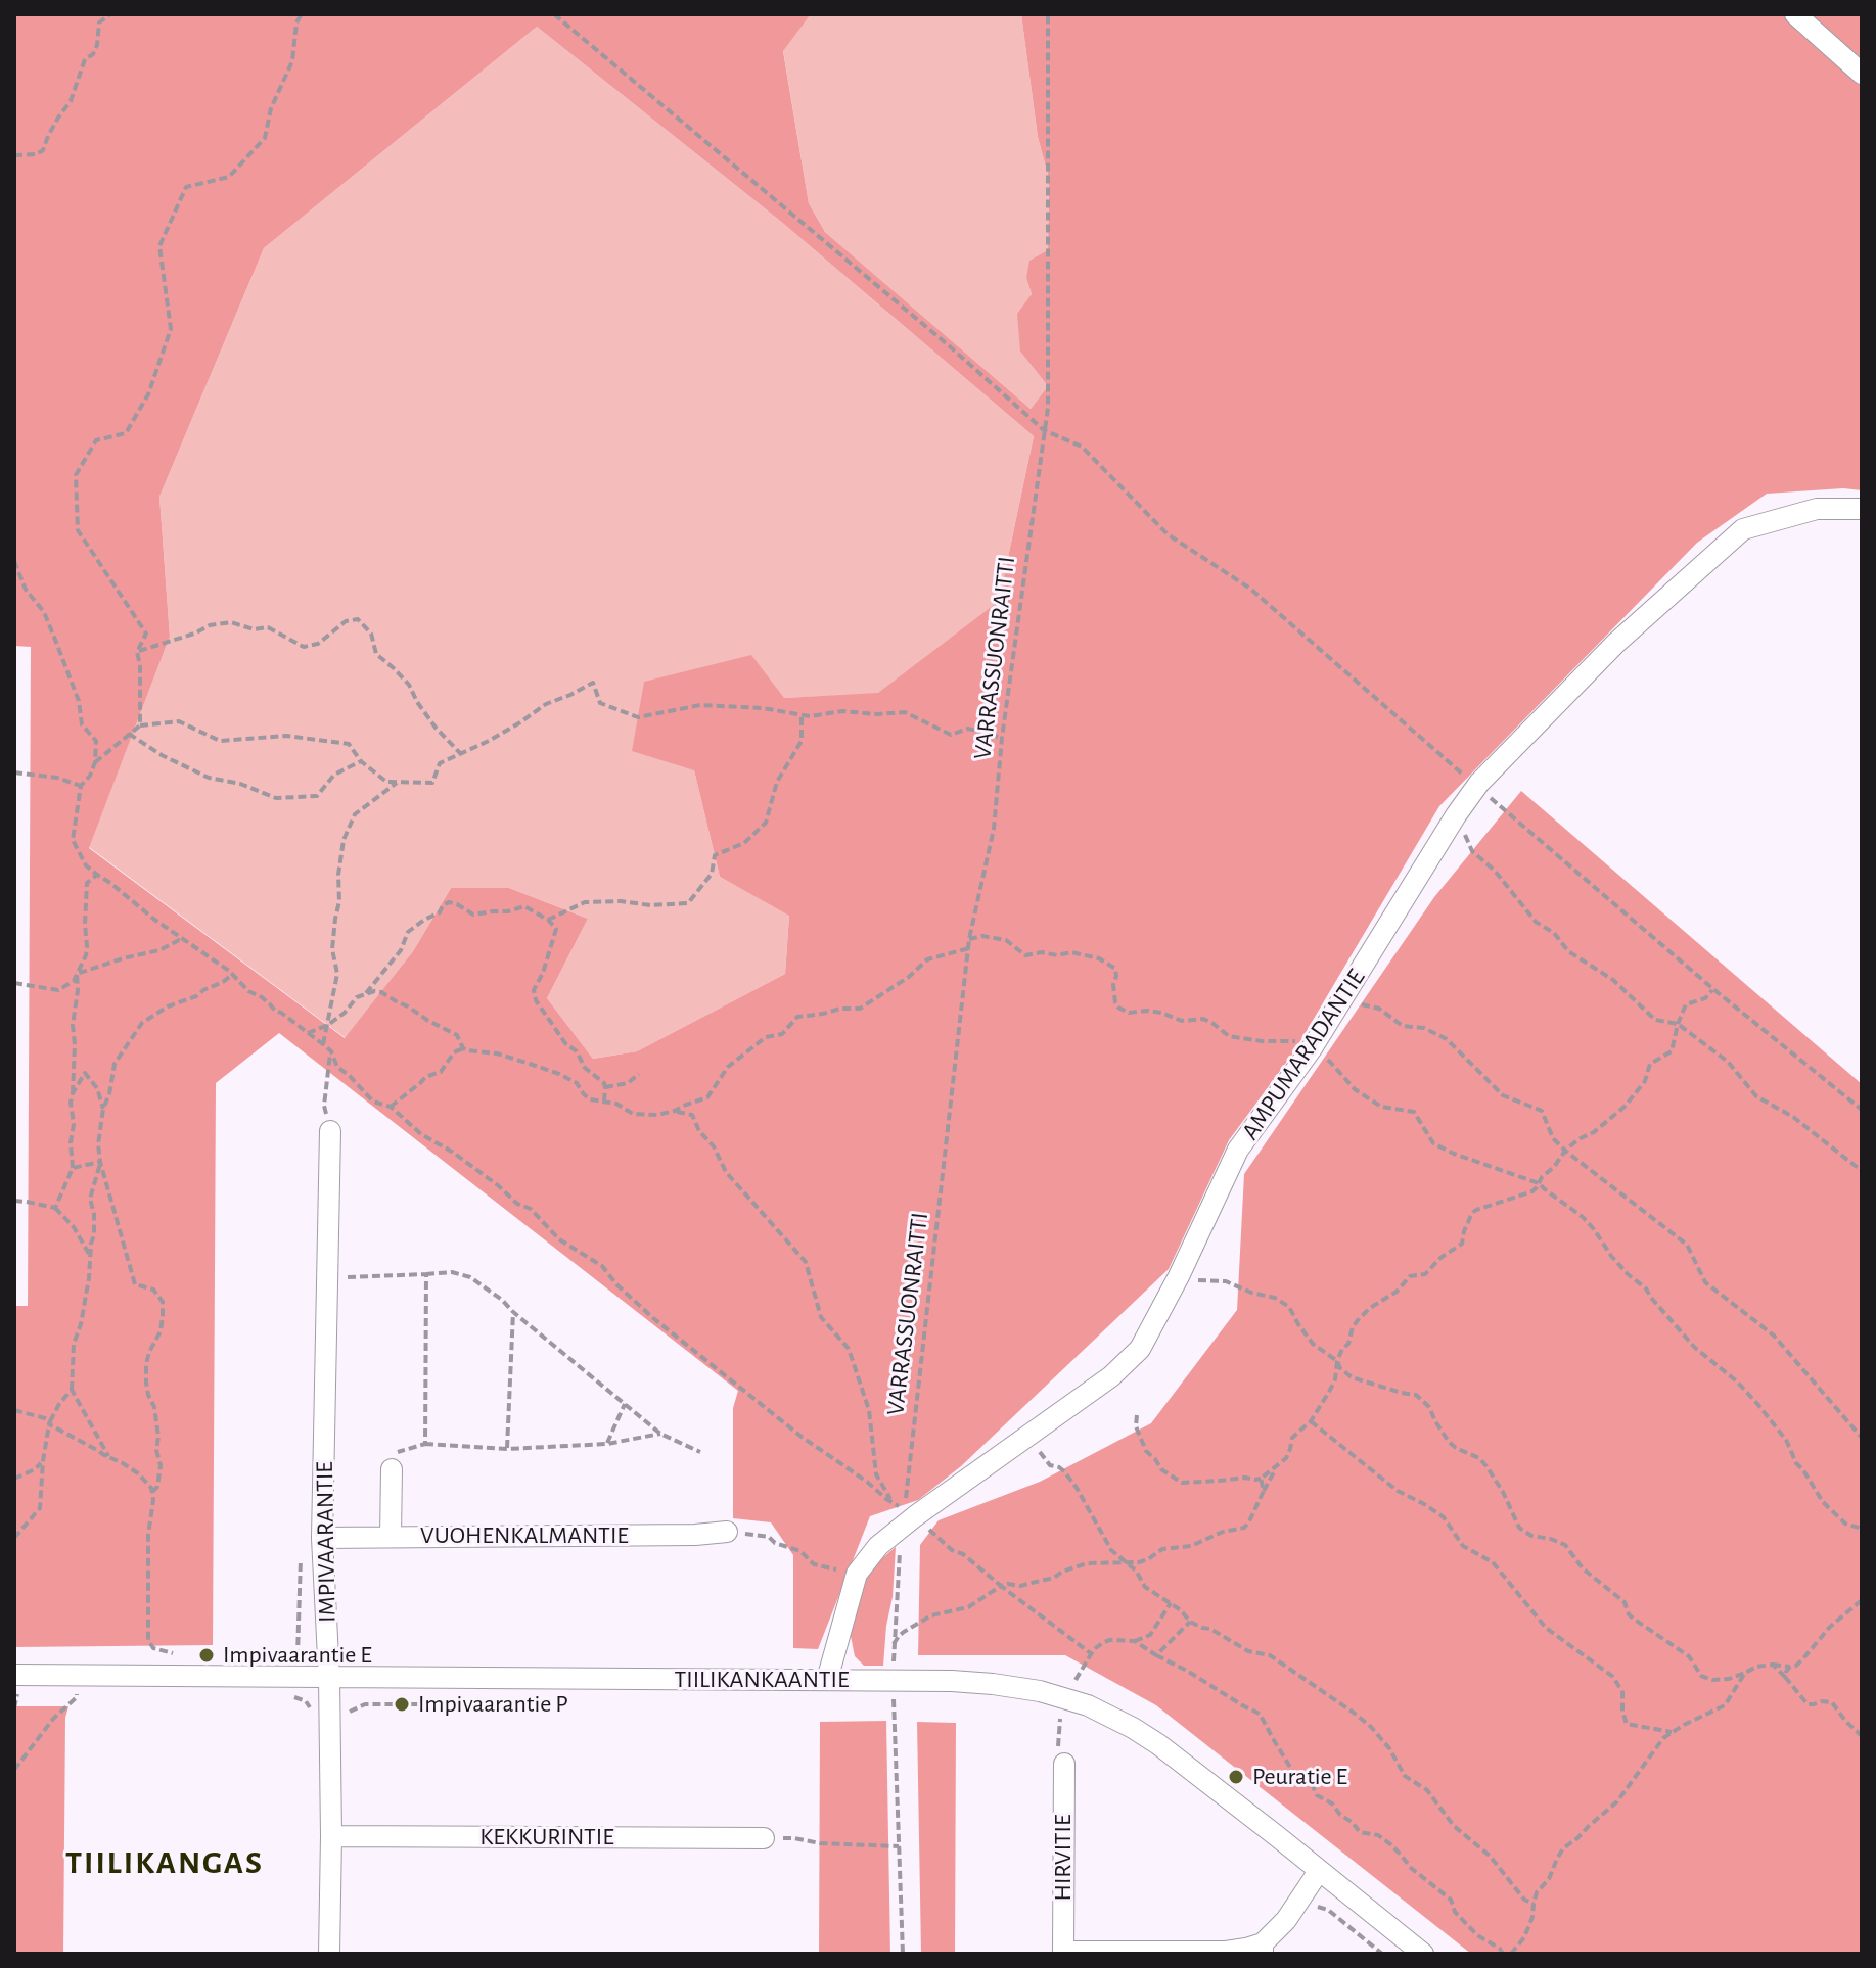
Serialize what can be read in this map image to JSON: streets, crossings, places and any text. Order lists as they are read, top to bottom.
{
  "streets": {
    "street": [
      "AMPUMARADANTIE",
      "VUOHENKALMANTIE",
      "IMPIVAARANTIE",
      "TIILIKANKAANTIE",
      "KEKKURINTIE",
      "HIRVITIE"
    ],
    "path": ["VARRASSUONRAITTI"]
  },
  "crossings": [
    ["VARRASSUONRAITTI", "AMPUMARADANTIE"],
    ["VARRASSUONRAITTI", "TIILIKANKAANTIE"],
    ["AMPUMARADANTIE", "TIILIKANKAANTIE"],
    ["VUOHENKALMANTIE", "IMPIVAARANTIE"],
    ["IMPIVAARANTIE", "TIILIKANKAANTIE"],
    ["IMPIVAARANTIE", "KEKKURINTIE"]
  ],
  "districts": ["TIILIKANGAS"],
  "places": ["Impivaarantie E", "Impivaarantie P", "Peuratie E"]
}
